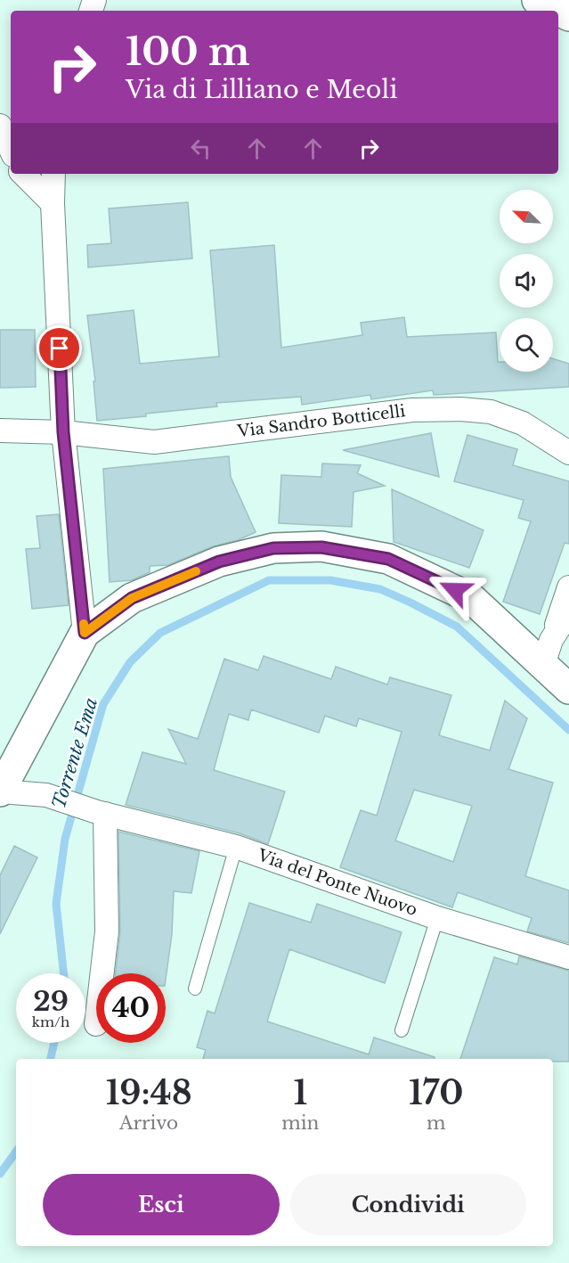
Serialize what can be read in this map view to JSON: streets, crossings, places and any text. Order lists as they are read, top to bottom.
{
  "streets": {
    "street": ["Via Sandro Botticelli", "Via del Ponte Nuovo"]
  },
  "water": ["Torrente Ema"],
  "north": "top left",
  "page": {
    "turn": ["100 m", "Via di Lilliano e Meoli"],
    "speed": "29 km/h",
    "limit": "40",
    "eta": [
      "19:48",
      "Arrivo",
      "1",
      "min",
      "170",
      "m"
    ],
    "buttons": ["Esci", "Condividi"]
  }
}
